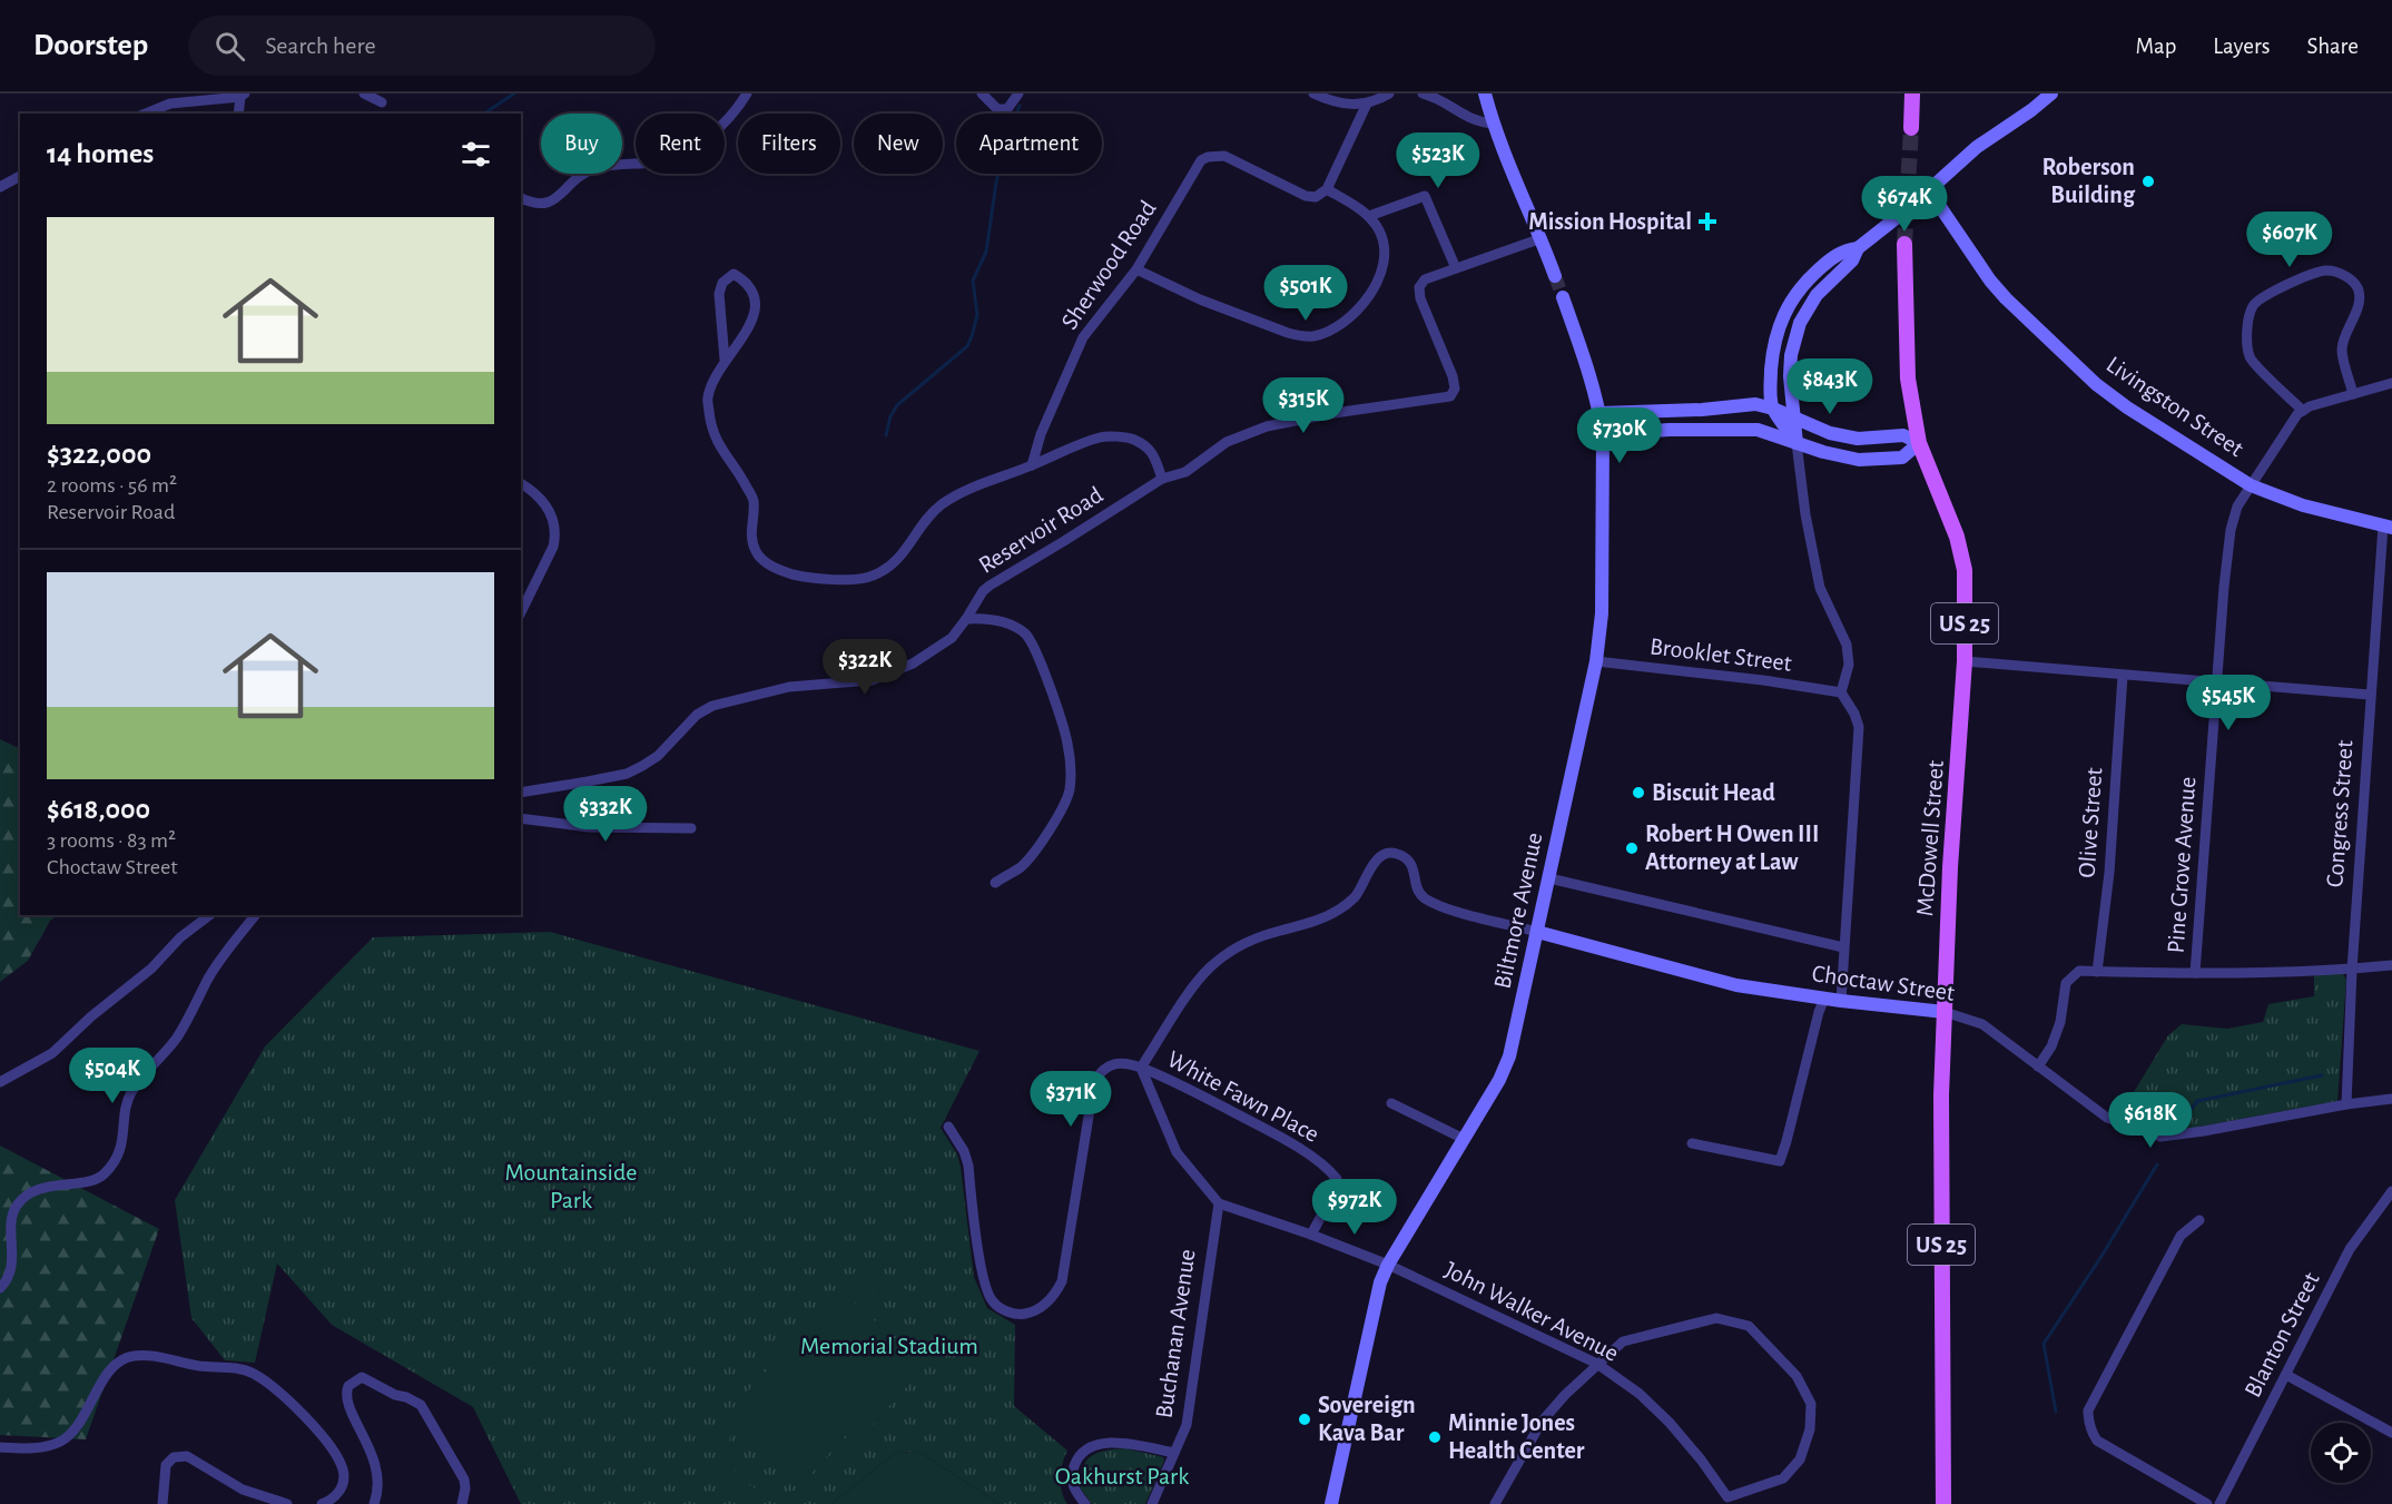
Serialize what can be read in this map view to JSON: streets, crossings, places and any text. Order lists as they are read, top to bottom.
{
  "streets": {
    "main road": ["US 25", "McDowell Street"],
    "street": [
      "Sherwood Road",
      "Livingston Street",
      "Reservoir Road",
      "Brooklet Street",
      "Congress Street",
      "Olive Street",
      "Pine Grove Avenue",
      "Biltmore Avenue",
      "Choctaw Street",
      "White Fawn Place",
      "John Walker Avenue",
      "Buchanan Avenue",
      "Blanton Street"
    ]
  },
  "crossings": [
    ["Livingston Street", "Congress Street"],
    ["Livingston Street", "Pine Grove Avenue"],
    ["Brooklet Street", "Biltmore Avenue"],
    ["Congress Street", "Choctaw Street"],
    ["McDowell Street", "Choctaw Street"],
    ["Biltmore Avenue", "Choctaw Street"],
    ["Biltmore Avenue", "John Walker Avenue"],
    ["White Fawn Place", "John Walker Avenue"],
    ["John Walker Avenue", "Buchanan Avenue"]
  ],
  "parks": ["Mountainside Park", "Memorial Stadium", "Oakhurst Park"],
  "places": {
    "other": [
      "Roberson Building",
      "Biscuit Head",
      "Robert H Owen III Attorney at Law",
      "Sovereign Kava Bar",
      "Minnie Jones Health Center"
    ],
    "health": ["Mission Hospital"]
  },
  "page": {
    "header": "Doorstep",
    "search": "Search here",
    "nav": ["Map", "Layers", "Share"],
    "chip": [
      "Buy",
      "Rent",
      "Filters",
      "New",
      "Apartment"
    ],
    "heading": "14 homes",
    "price": [
      "$523K",
      "$674K",
      "$607K",
      "$501K",
      "$843K",
      "$315K",
      "$730K",
      "$322K",
      "$545K",
      "$332K",
      "$504K",
      "$371K",
      "$618K",
      "$972K"
    ],
    "list": [
      {
        "name": "$322,000",
        "note": "2 rooms · 56 m² · Reservoir Road"
      },
      {
        "name": "$618,000",
        "note": "3 rooms · 83 m² · Choctaw Street"
      }
    ]
  }
}
